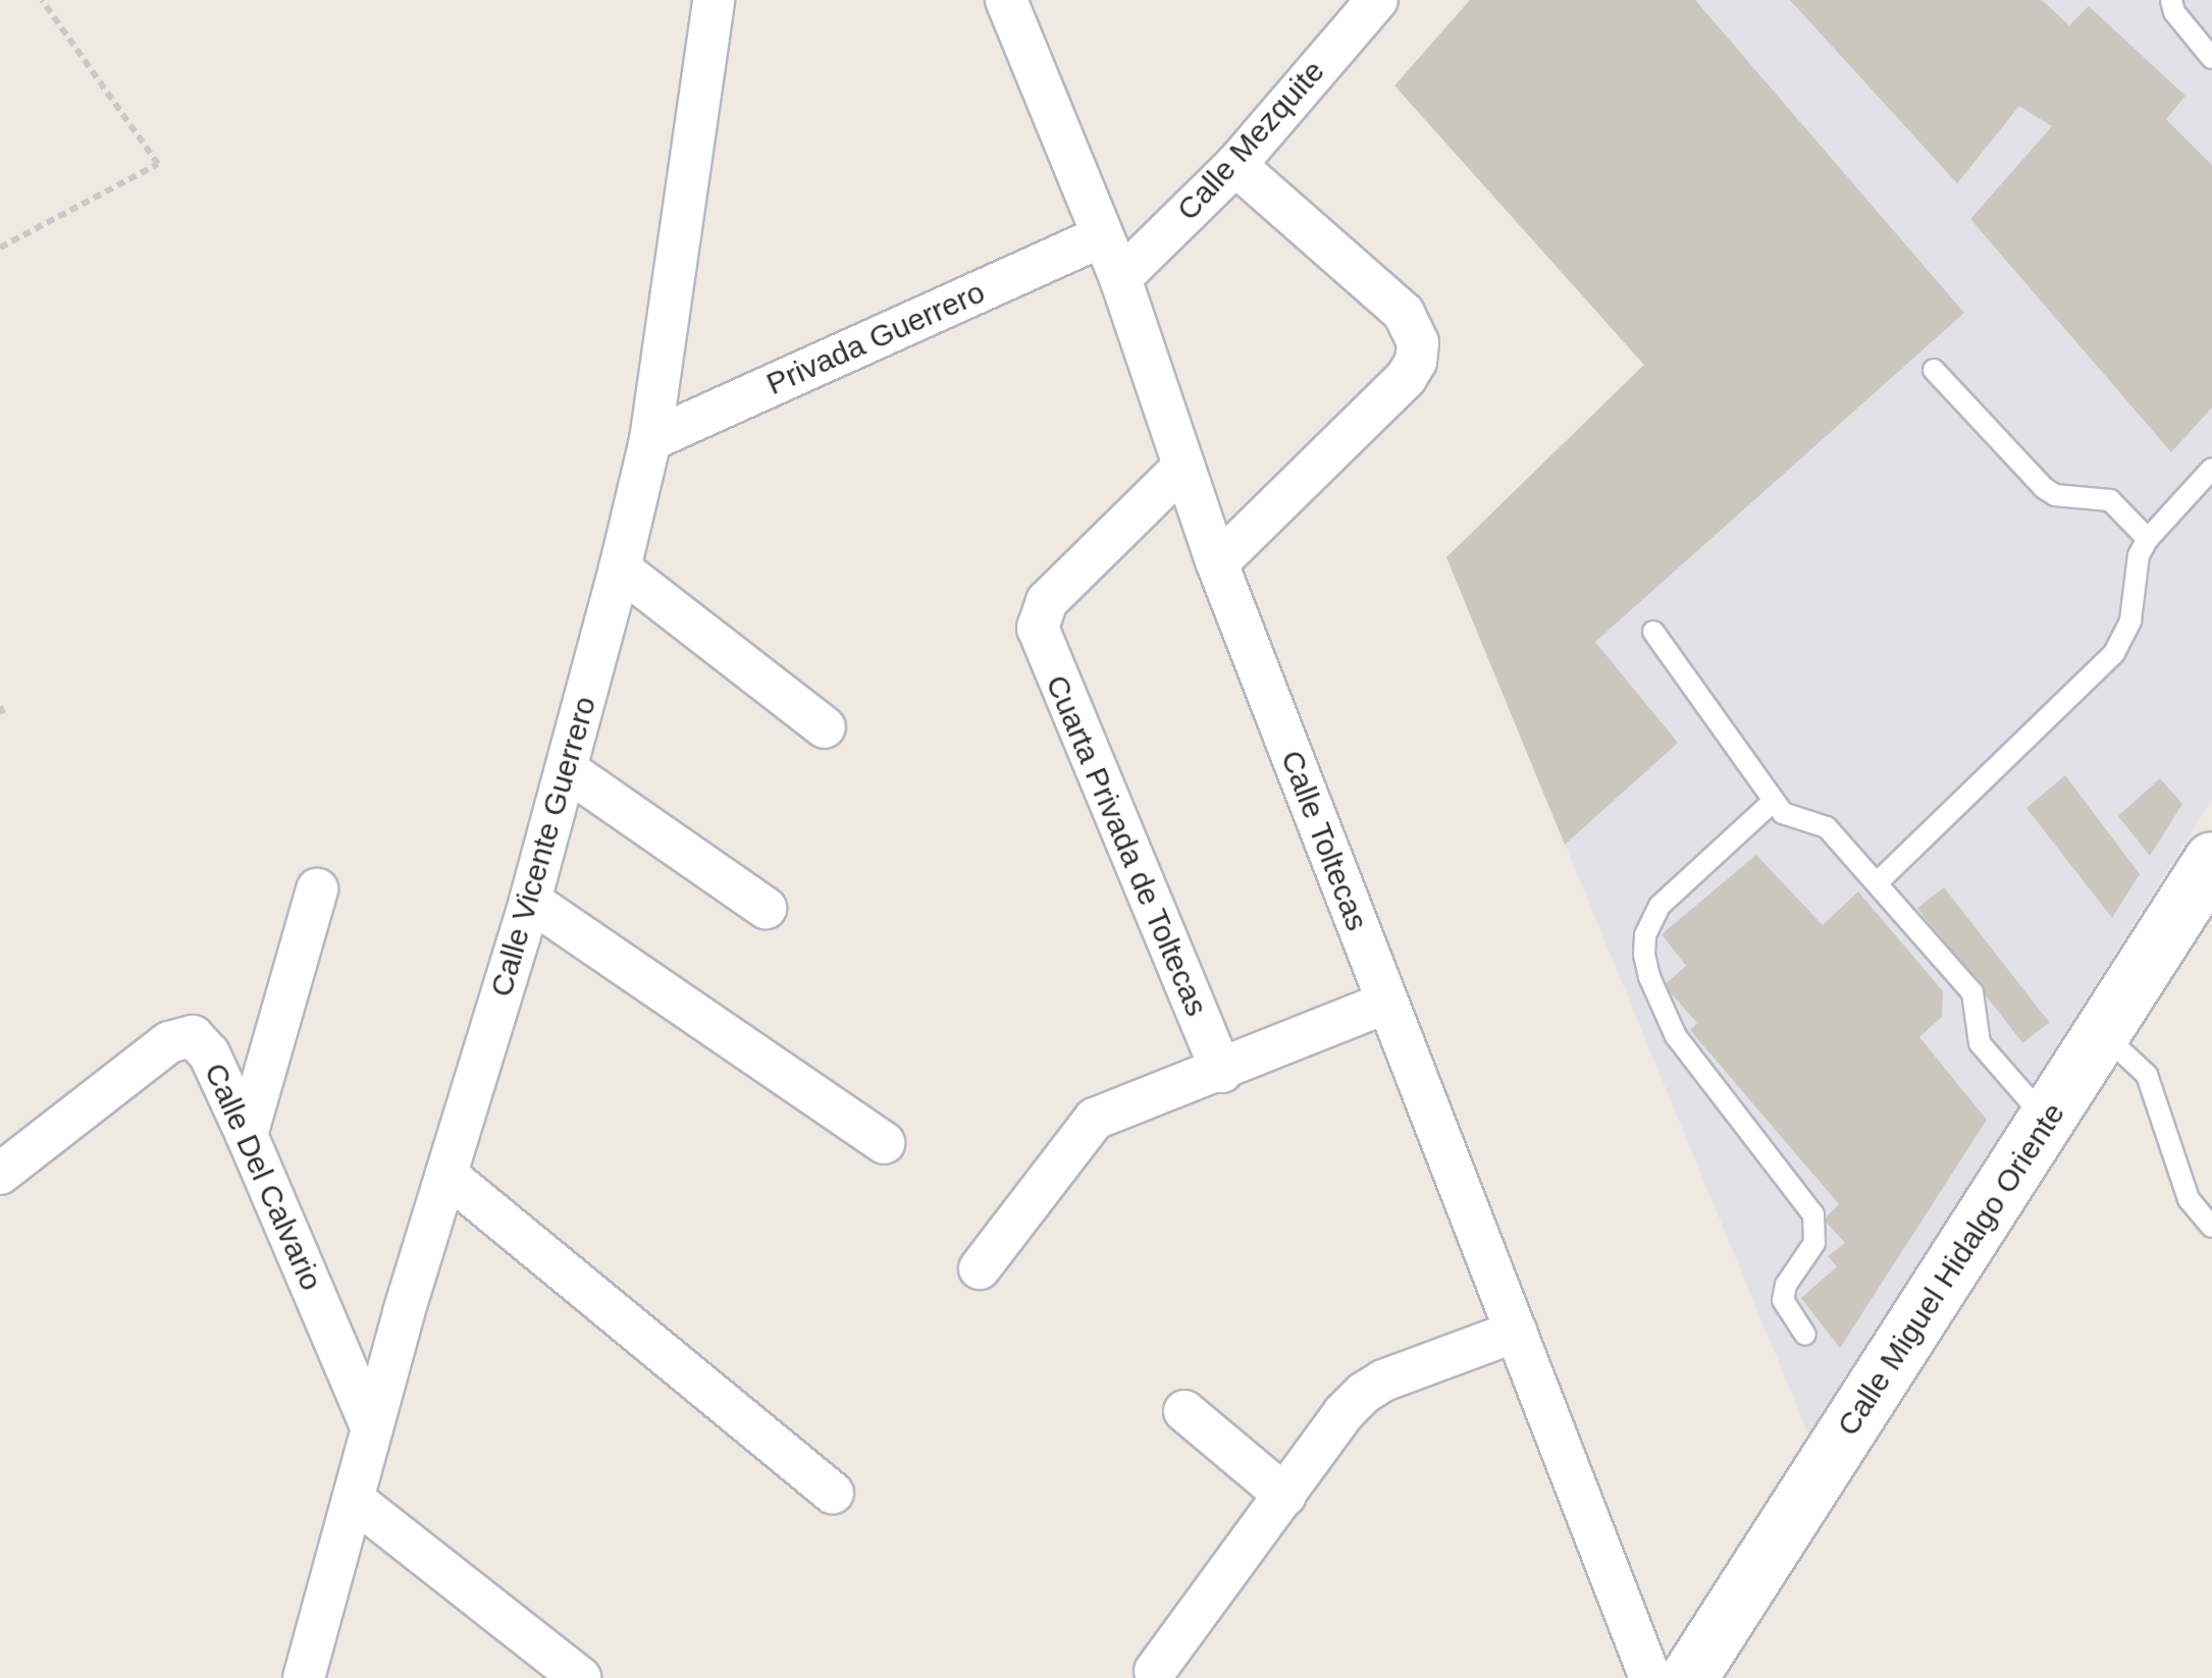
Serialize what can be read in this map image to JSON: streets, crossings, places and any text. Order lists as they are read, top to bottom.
{
  "streets": {
    "street": [
      "Calle Mezquite",
      "Privada Guerrero",
      "Calle Toltecas",
      "Cuarta Privada de Toltecas",
      "Calle Vicente Guerrero",
      "Calle Del Calvario",
      "Calle Miguel Hidalgo Oriente"
    ]
  },
  "crossings": [
    ["Calle Mezquite", "Calle Toltecas"],
    ["Privada Guerrero", "Calle Toltecas"],
    ["Privada Guerrero", "Calle Vicente Guerrero"],
    ["Calle Toltecas", "Cuarta Privada de Toltecas"],
    ["Calle Vicente Guerrero", "Calle Del Calvario"]
  ]
}
